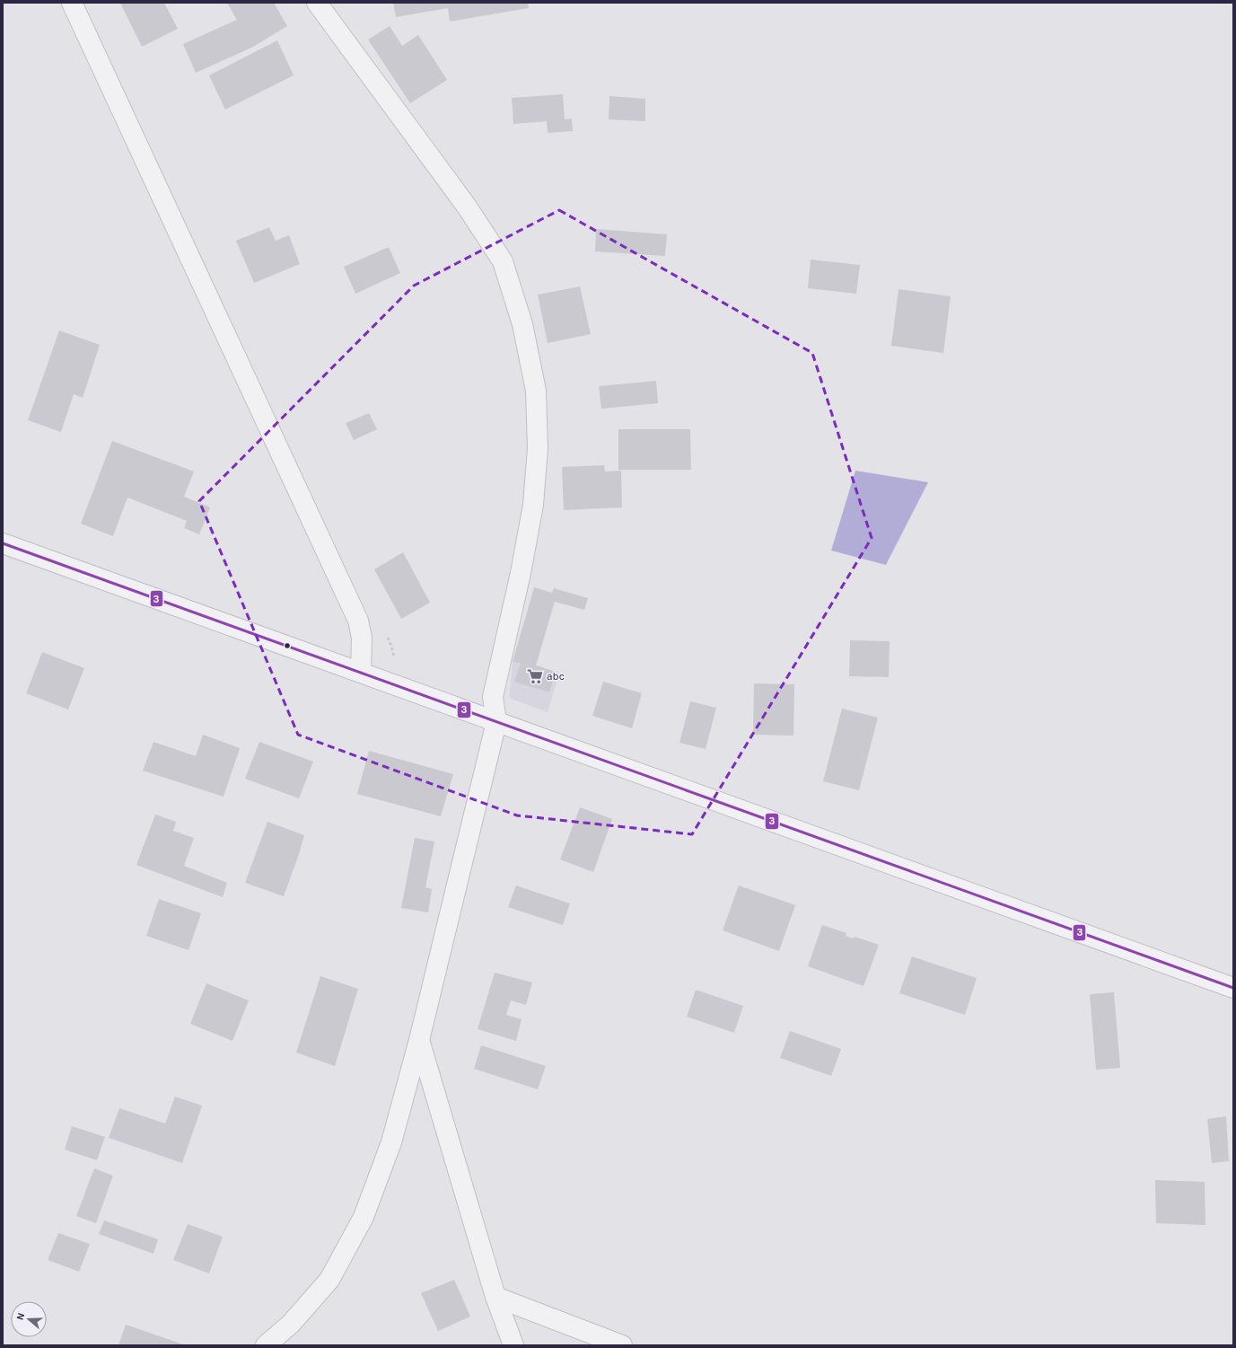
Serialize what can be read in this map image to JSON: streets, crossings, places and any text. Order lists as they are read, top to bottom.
{
  "places": {
    "supermarket": ["abc"]
  },
  "lines": ["transit line 3"],
  "north": "left"
}
